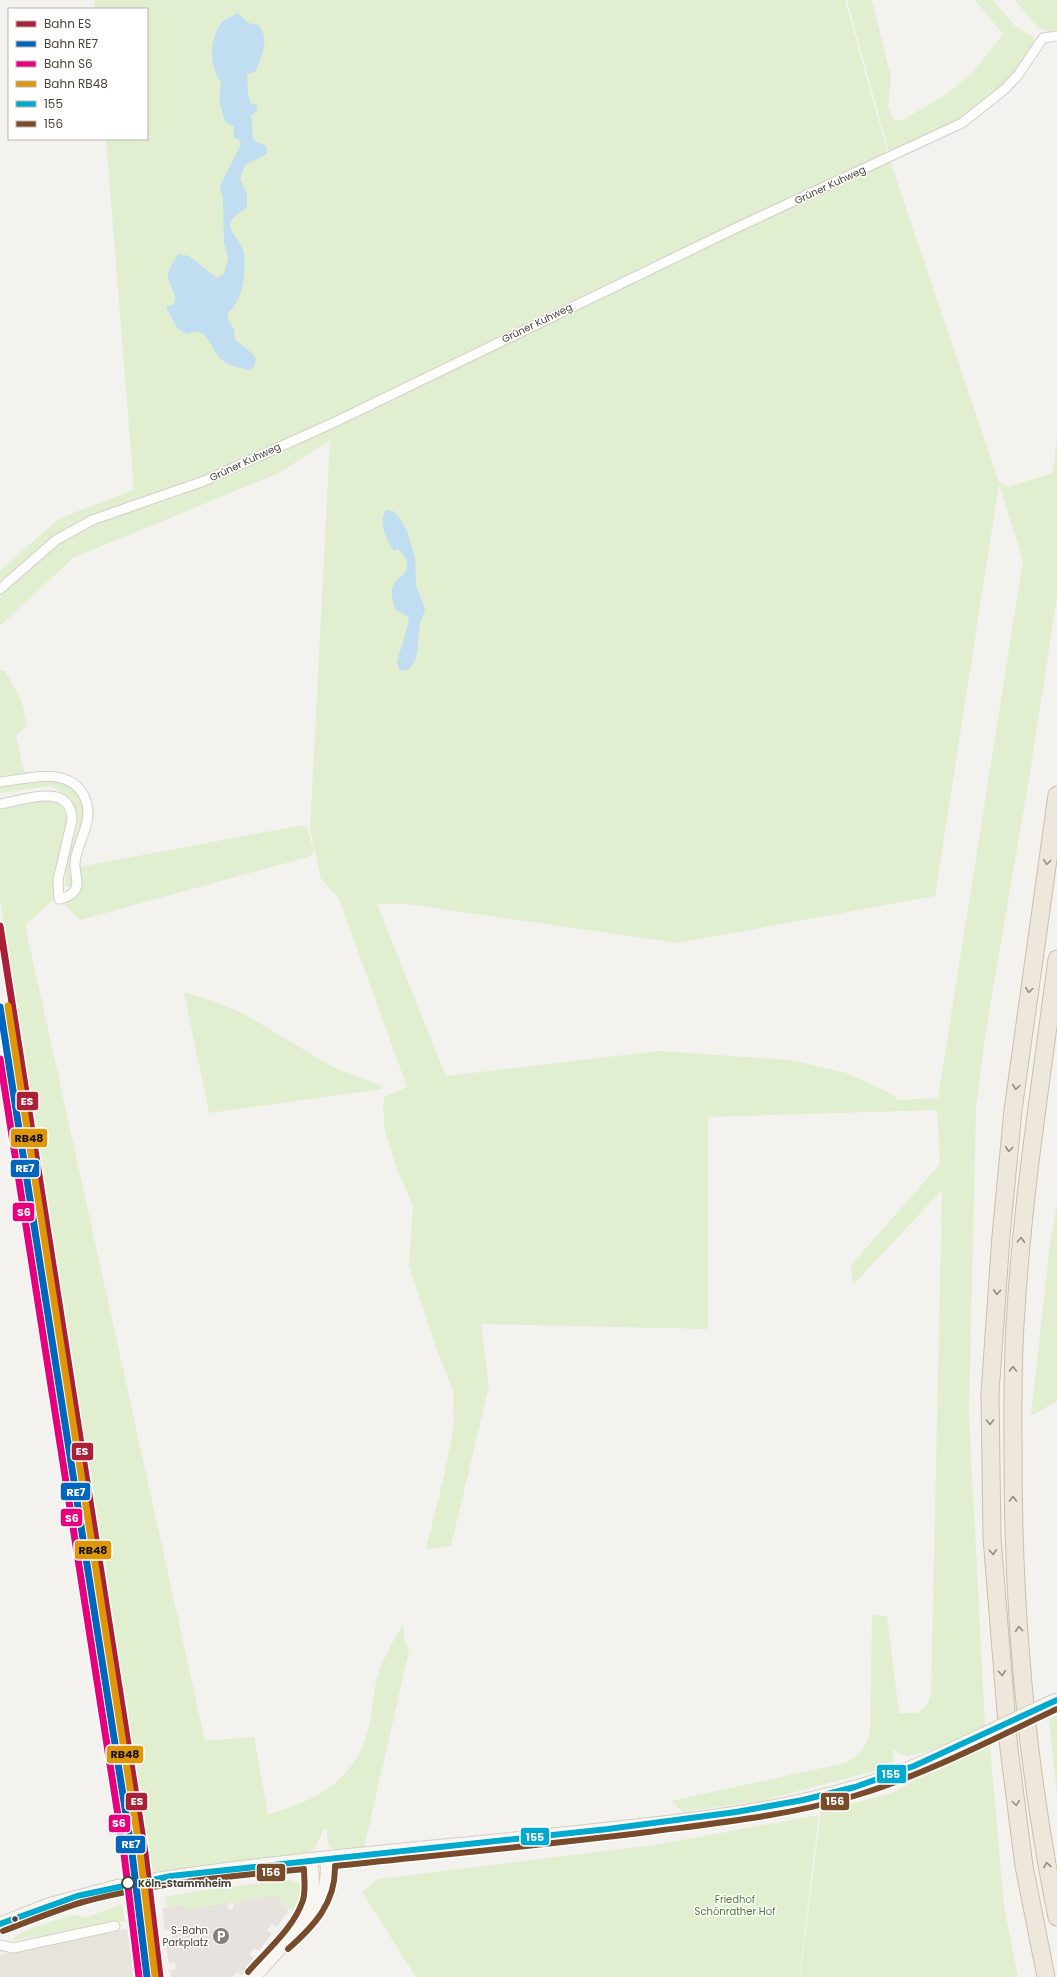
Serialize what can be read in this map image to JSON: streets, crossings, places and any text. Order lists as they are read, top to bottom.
{
  "streets": {
    "street": ["Grüner Kuhweg"]
  },
  "parks": ["Friedhof Schönrather Hof"],
  "places": {
    "other": ["Köln-Stammheim"],
    "parking": ["S-Bahn Parkplatz"]
  },
  "lines": [
    "rail line ES",
    "rail line RB48",
    "rail line RE7",
    "rail line S6",
    "transit line 155",
    "transit line 156"
  ],
  "legend": [
    "Bahn ES",
    "Bahn RE7",
    "Bahn S6",
    "Bahn RB48",
    "155",
    "156"
  ]
}
